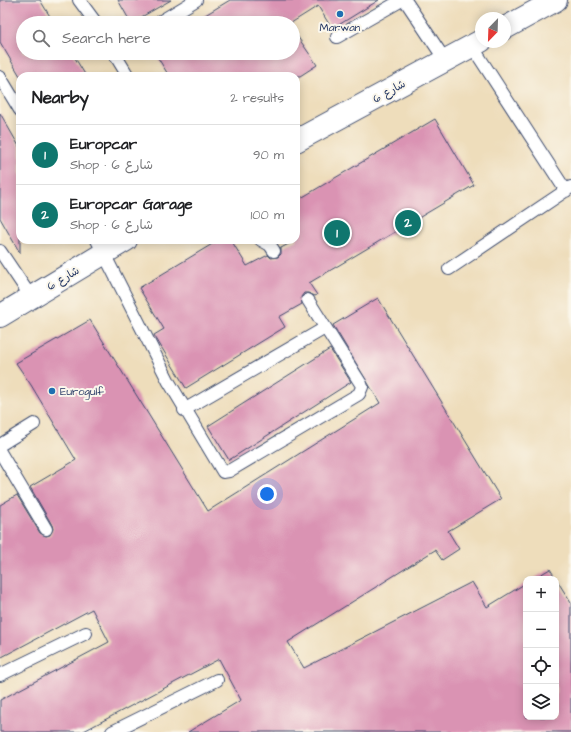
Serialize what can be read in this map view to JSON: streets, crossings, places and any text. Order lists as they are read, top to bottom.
{
  "streets": {
    "street": ["شارع 6"]
  },
  "places": ["Marwan", "Eurogulf"],
  "north": "bottom left",
  "page": {
    "search": "Search here",
    "heading": ["Nearby", "2 results"],
    "list": [
      {
        "mark": "1",
        "name": "Europcar",
        "note": "Shop · شارع 6",
        "value": "90 m"
      },
      {
        "mark": "2",
        "name": "Europcar Garage",
        "note": "Shop · شارع 6",
        "value": "100 m"
      }
    ],
    "pins": ["2", "1"],
    "map_buttons": ["+", "−"]
  }
}
